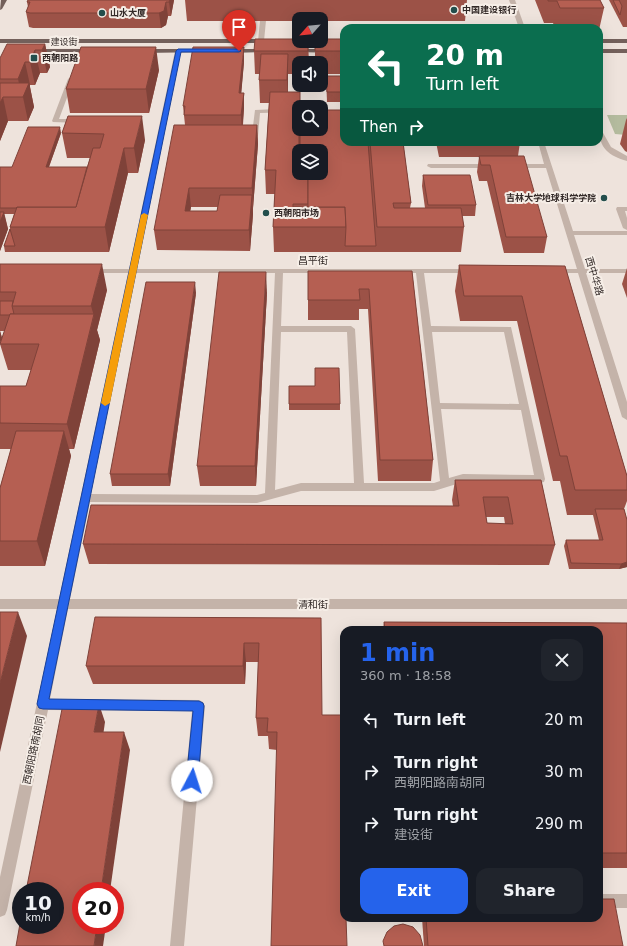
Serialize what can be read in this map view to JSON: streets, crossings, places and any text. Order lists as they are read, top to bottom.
{
  "streets": {
    "main road": ["建设街"],
    "street": [
      "昌平街",
      "西中华路",
      "清和街",
      "西朝阳路南胡同"
    ]
  },
  "crossings": [
    ["昌平街", "西朝阳路南胡同"],
    ["清和街", "西朝阳路南胡同"]
  ],
  "places": {
    "other": [
      "中国建设银行",
      "山水大厦",
      "吉林大学地球科学学院",
      "西朝阳市场"
    ],
    "transit": ["西朝阳路"]
  },
  "north": "bottom left",
  "page": {
    "turn": ["20 m", "Turn left"],
    "then": "Then",
    "heading": ["1 min", "360 m · 18:58"],
    "list": [
      {
        "name": "Turn left",
        "value": "20 m"
      },
      {
        "name": "Turn right",
        "note": "西朝阳路南胡同",
        "value": "30 m"
      },
      {
        "name": "Turn right",
        "note": "建设街",
        "value": "290 m"
      }
    ],
    "buttons": ["Exit", "Share"],
    "speed": "10 km/h",
    "limit": "20"
  }
}
